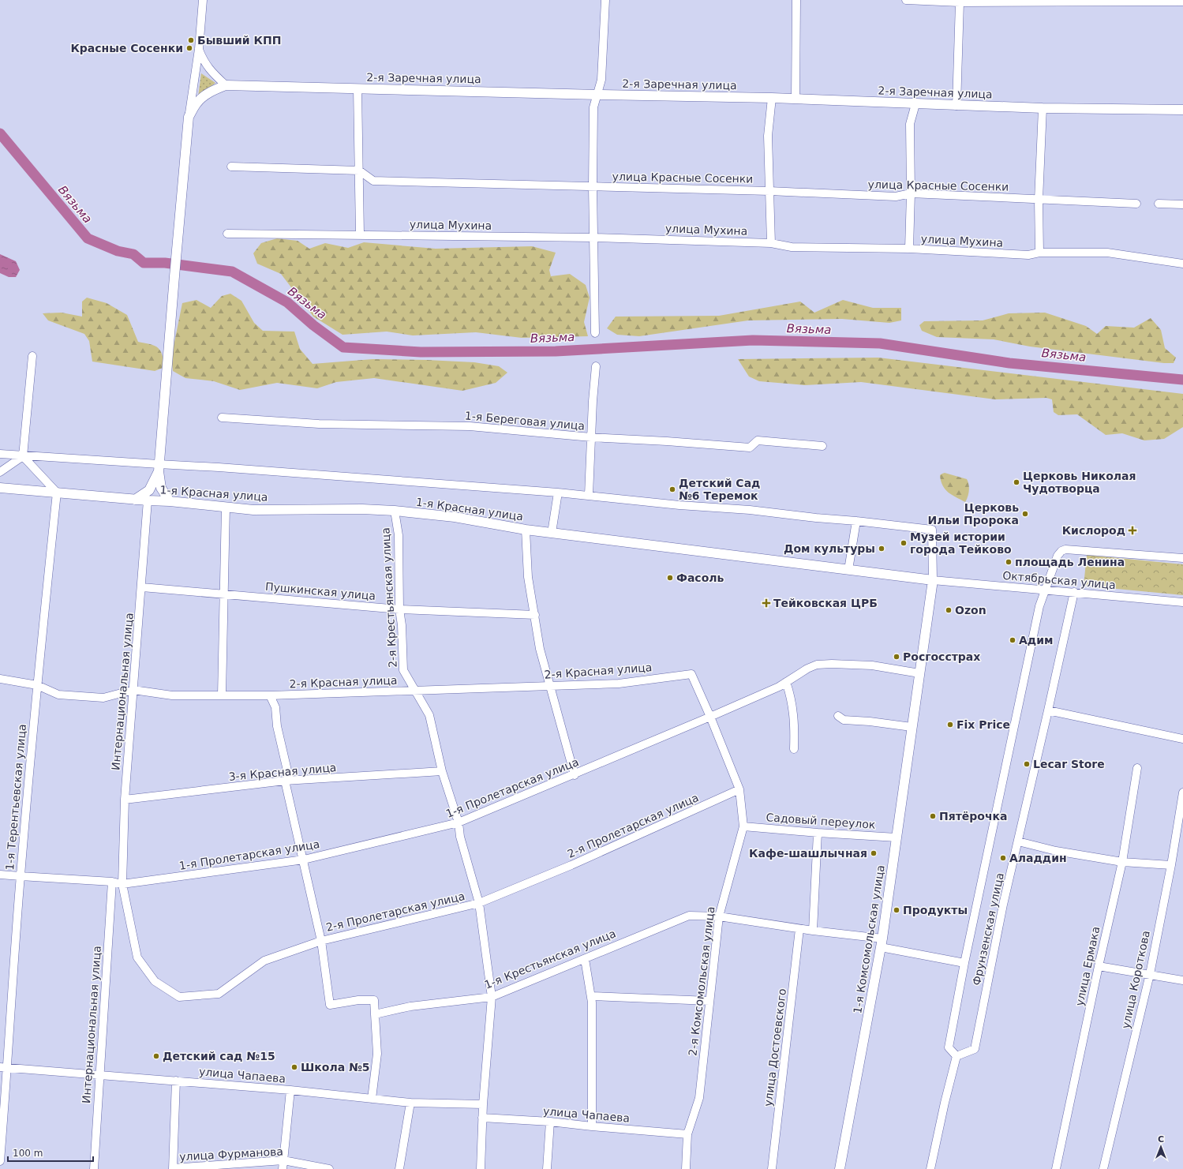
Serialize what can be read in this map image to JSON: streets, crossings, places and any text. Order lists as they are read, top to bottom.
{
  "streets": {
    "main road": ["2-я Заречная улица", "1-я Красная улица", "1-я Комсомольская улица"],
    "street": [
      "улица Красные Сосенки",
      "улица Мухина",
      "1-я Береговая улица",
      "Октябрьская улица",
      "Пушкинская улица",
      "2-я Крестьянская улица",
      "2-я Красная улица",
      "Интернациональная улица",
      "3-я Красная улица",
      "1-я Пролетарская улица",
      "1-я Терентьевская улица",
      "Садовый переулок",
      "2-я Пролетарская улица",
      "Фрунзенская улица",
      "1-я Крестьянская улица",
      "улица Ермака",
      "улица Короткова",
      "2-я Комсомольская улица",
      "улица Достоевского",
      "улица Чапаева",
      "улица Фурманова"
    ]
  },
  "crossings": [
    ["1-я Красная улица", "Октябрьская улица"],
    ["1-я Красная улица", "2-я Крестьянская улица"],
    ["1-я Красная улица", "Интернациональная улица"],
    ["1-я Красная улица", "1-я Терентьевская улица"],
    ["1-я Красная улица", "1-я Комсомольская улица"],
    ["Октябрьская улица", "Фрунзенская улица"],
    ["Октябрьская улица", "1-я Комсомольская улица"],
    ["Пушкинская улица", "2-я Крестьянская улица"],
    ["Пушкинская улица", "Интернациональная улица"],
    ["2-я Крестьянская улица", "2-я Красная улица"],
    ["2-я Крестьянская улица", "3-я Красная улица"],
    ["2-я Крестьянская улица", "1-я Пролетарская улица"],
    ["2-я Крестьянская улица", "2-я Пролетарская улица"],
    ["2-я Крестьянская улица", "1-я Крестьянская улица"],
    ["2-я Крестьянская улица", "улица Чапаева"],
    ["2-я Красная улица", "Интернациональная улица"],
    ["2-я Красная улица", "1-я Терентьевская улица"],
    ["2-я Красная улица", "2-я Комсомольская улица"],
    ["Интернациональная улица", "3-я Красная улица"],
    ["Интернациональная улица", "1-я Пролетарская улица"],
    ["Интернациональная улица", "2-я Пролетарская улица"],
    ["Интернациональная улица", "улица Чапаева"],
    ["1-я Пролетарская улица", "1-я Терентьевская улица"],
    ["1-я Пролетарская улица", "2-я Пролетарская улица"],
    ["1-я Пролетарская улица", "1-я Комсомольская улица"],
    ["1-я Пролетарская улица", "2-я Комсомольская улица"],
    ["1-я Терентьевская улица", "улица Чапаева"],
    ["Садовый переулок", "1-я Комсомольская улица"],
    ["Садовый переулок", "2-я Комсомольская улица"],
    ["2-я Пролетарская улица", "2-я Комсомольская улица"],
    ["Фрунзенская улица", "1-я Крестьянская улица"],
    ["1-я Комсомольская улица", "1-я Крестьянская улица"],
    ["1-я Крестьянская улица", "2-я Комсомольская улица"],
    ["1-я Крестьянская улица", "улица Достоевского"],
    ["2-я Комсомольская улица", "улица Чапаева"]
  ],
  "water": ["Вязьма"],
  "places": {
    "other": [
      "Бывший КПП",
      "Красные Сосенки",
      "Церковь Николая Чудотворца",
      "Детский Сад №6 Теремок",
      "Церковь Ильи Пророка",
      "Музей истории города Тейково",
      "Дом культуры",
      "площадь Ленина",
      "Фасоль",
      "Ozon",
      "Адим",
      "Росгосстрах",
      "Fix Price",
      "Lecar Store",
      "Пятёрочка",
      "Кафе-шашлычная",
      "Аладдин",
      "Продукты",
      "Детский сад №15",
      "Школа №5"
    ],
    "health": ["Кислород", "Тейковская ЦРБ"]
  },
  "scale_bar": "100 m",
  "north": "top"
}
